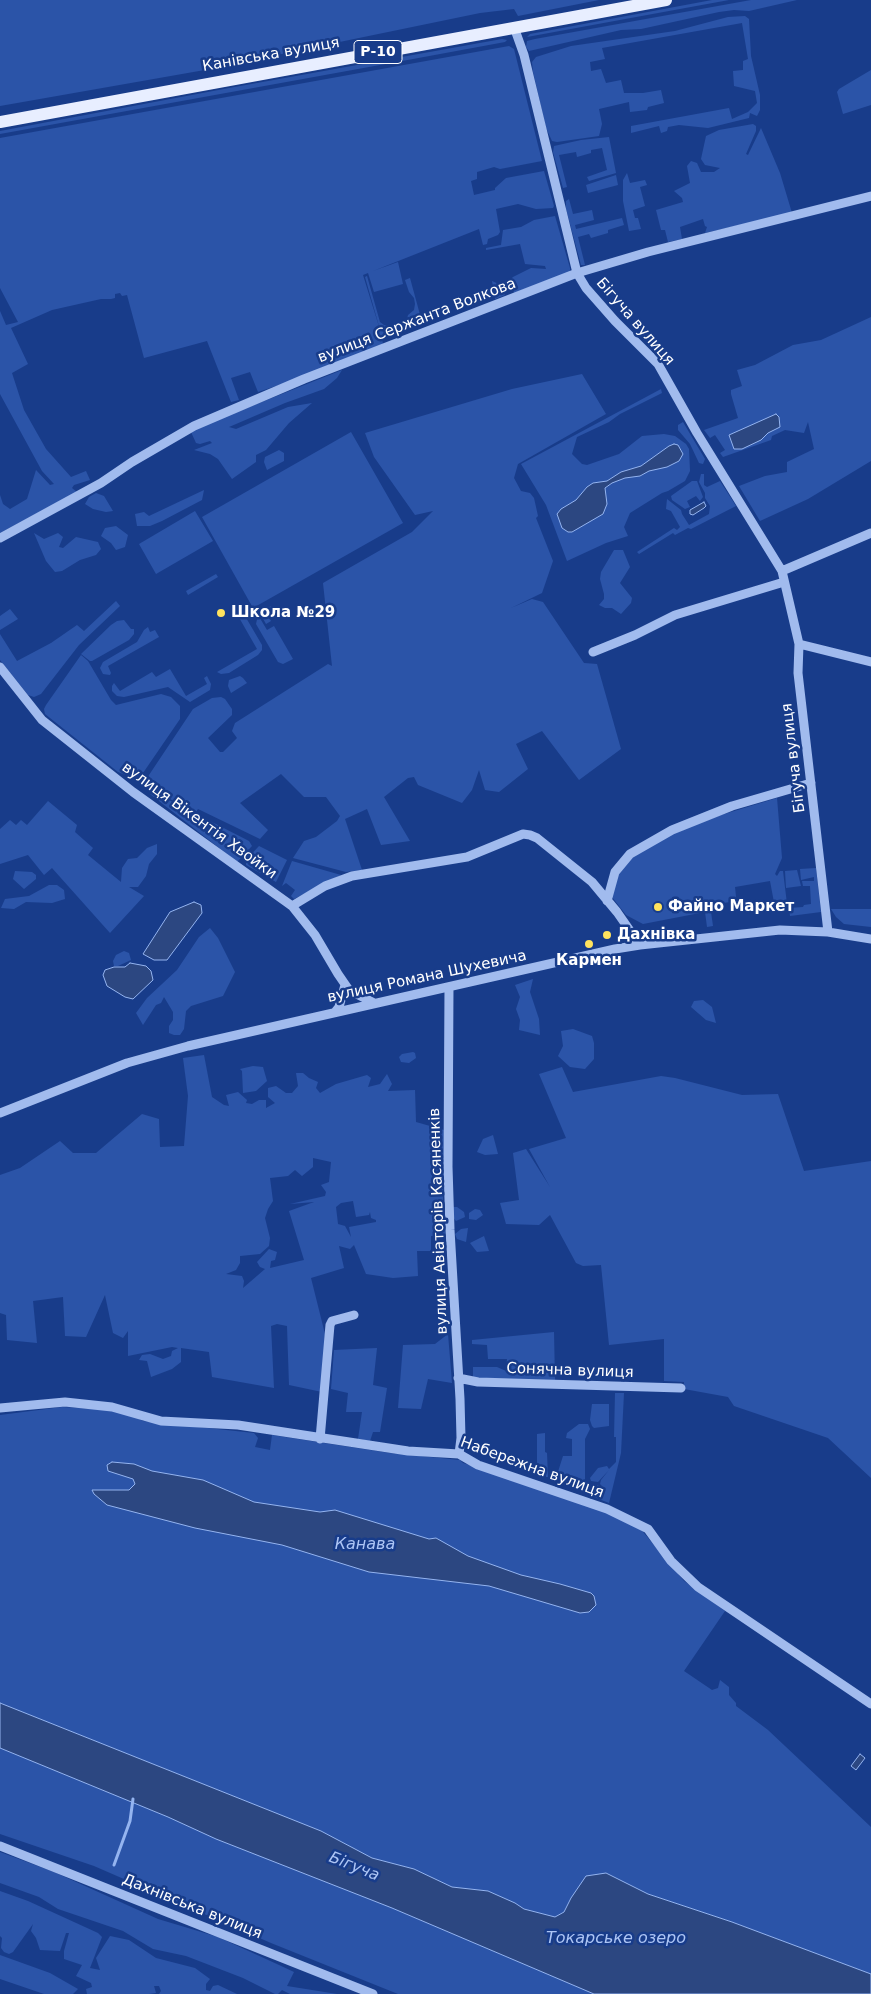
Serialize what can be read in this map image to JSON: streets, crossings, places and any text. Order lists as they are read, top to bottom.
{
  "streets": {
    "main road": ["Р-10", "Канівська вулиця"],
    "street": [
      "вулиця Сержанта Волкова",
      "Бігуча вулиця",
      "вулиця Вікентія Хвойки",
      "вулиця Романа Шухевича",
      "вулиця Авіаторів Касяненків",
      "Сонячна вулиця",
      "Набережна вулиця",
      "Дахнівська вулиця"
    ]
  },
  "crossings": [
    ["Канівська вулиця", "Бігуча вулиця"],
    ["вулиця Сержанта Волкова", "Бігуча вулиця"],
    ["Бігуча вулиця", "вулиця Романа Шухевича"],
    ["вулиця Вікентія Хвойки", "вулиця Романа Шухевича"],
    ["вулиця Романа Шухевича", "вулиця Авіаторів Касяненків"],
    ["вулиця Авіаторів Касяненків", "Сонячна вулиця"],
    ["вулиця Авіаторів Касяненків", "Набережна вулиця"]
  ],
  "water": ["Канава", "Бігуча", "Токарське озеро"],
  "places": [
    "Школа №29",
    "Файно Маркет",
    "Дахнівка",
    "Кармен"
  ]
}
